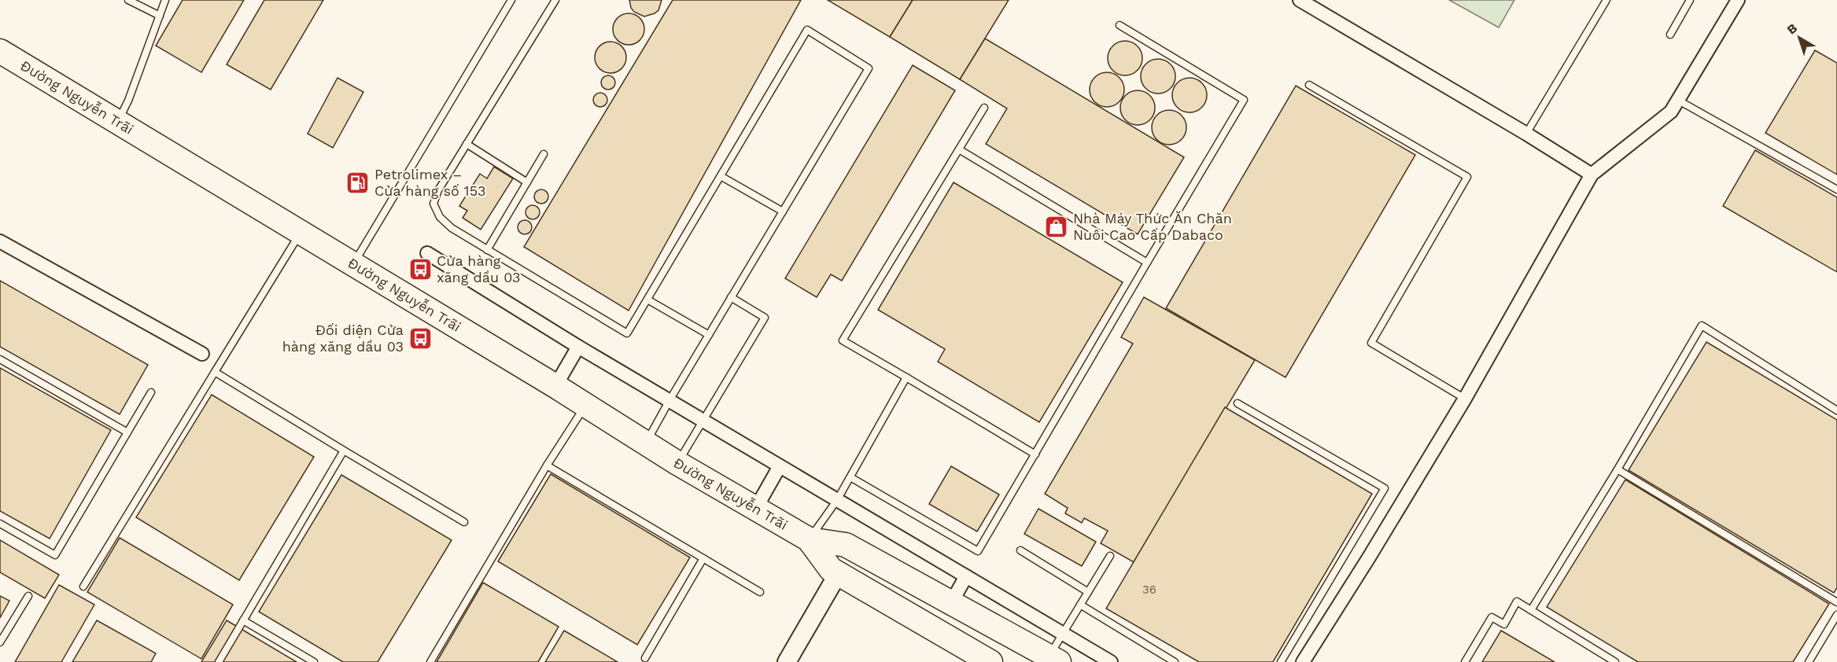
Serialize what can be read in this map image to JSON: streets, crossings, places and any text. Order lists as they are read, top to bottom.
{
  "streets": {
    "highway": ["Đường Nguyễn Trãi"]
  },
  "places": {
    "fuel station": ["Petrolimex – Cửa hàng số 153"],
    "shop": ["Nhà Máy Thức Ăn Chăn Nuôi Cao Cấp Dabaco"],
    "bus stop": ["Cửa hàng xăng dầu 03", "Đối diện Cửa hàng xăng dầu 03"]
  },
  "house_numbers": ["36"],
  "north": "top left"
}
